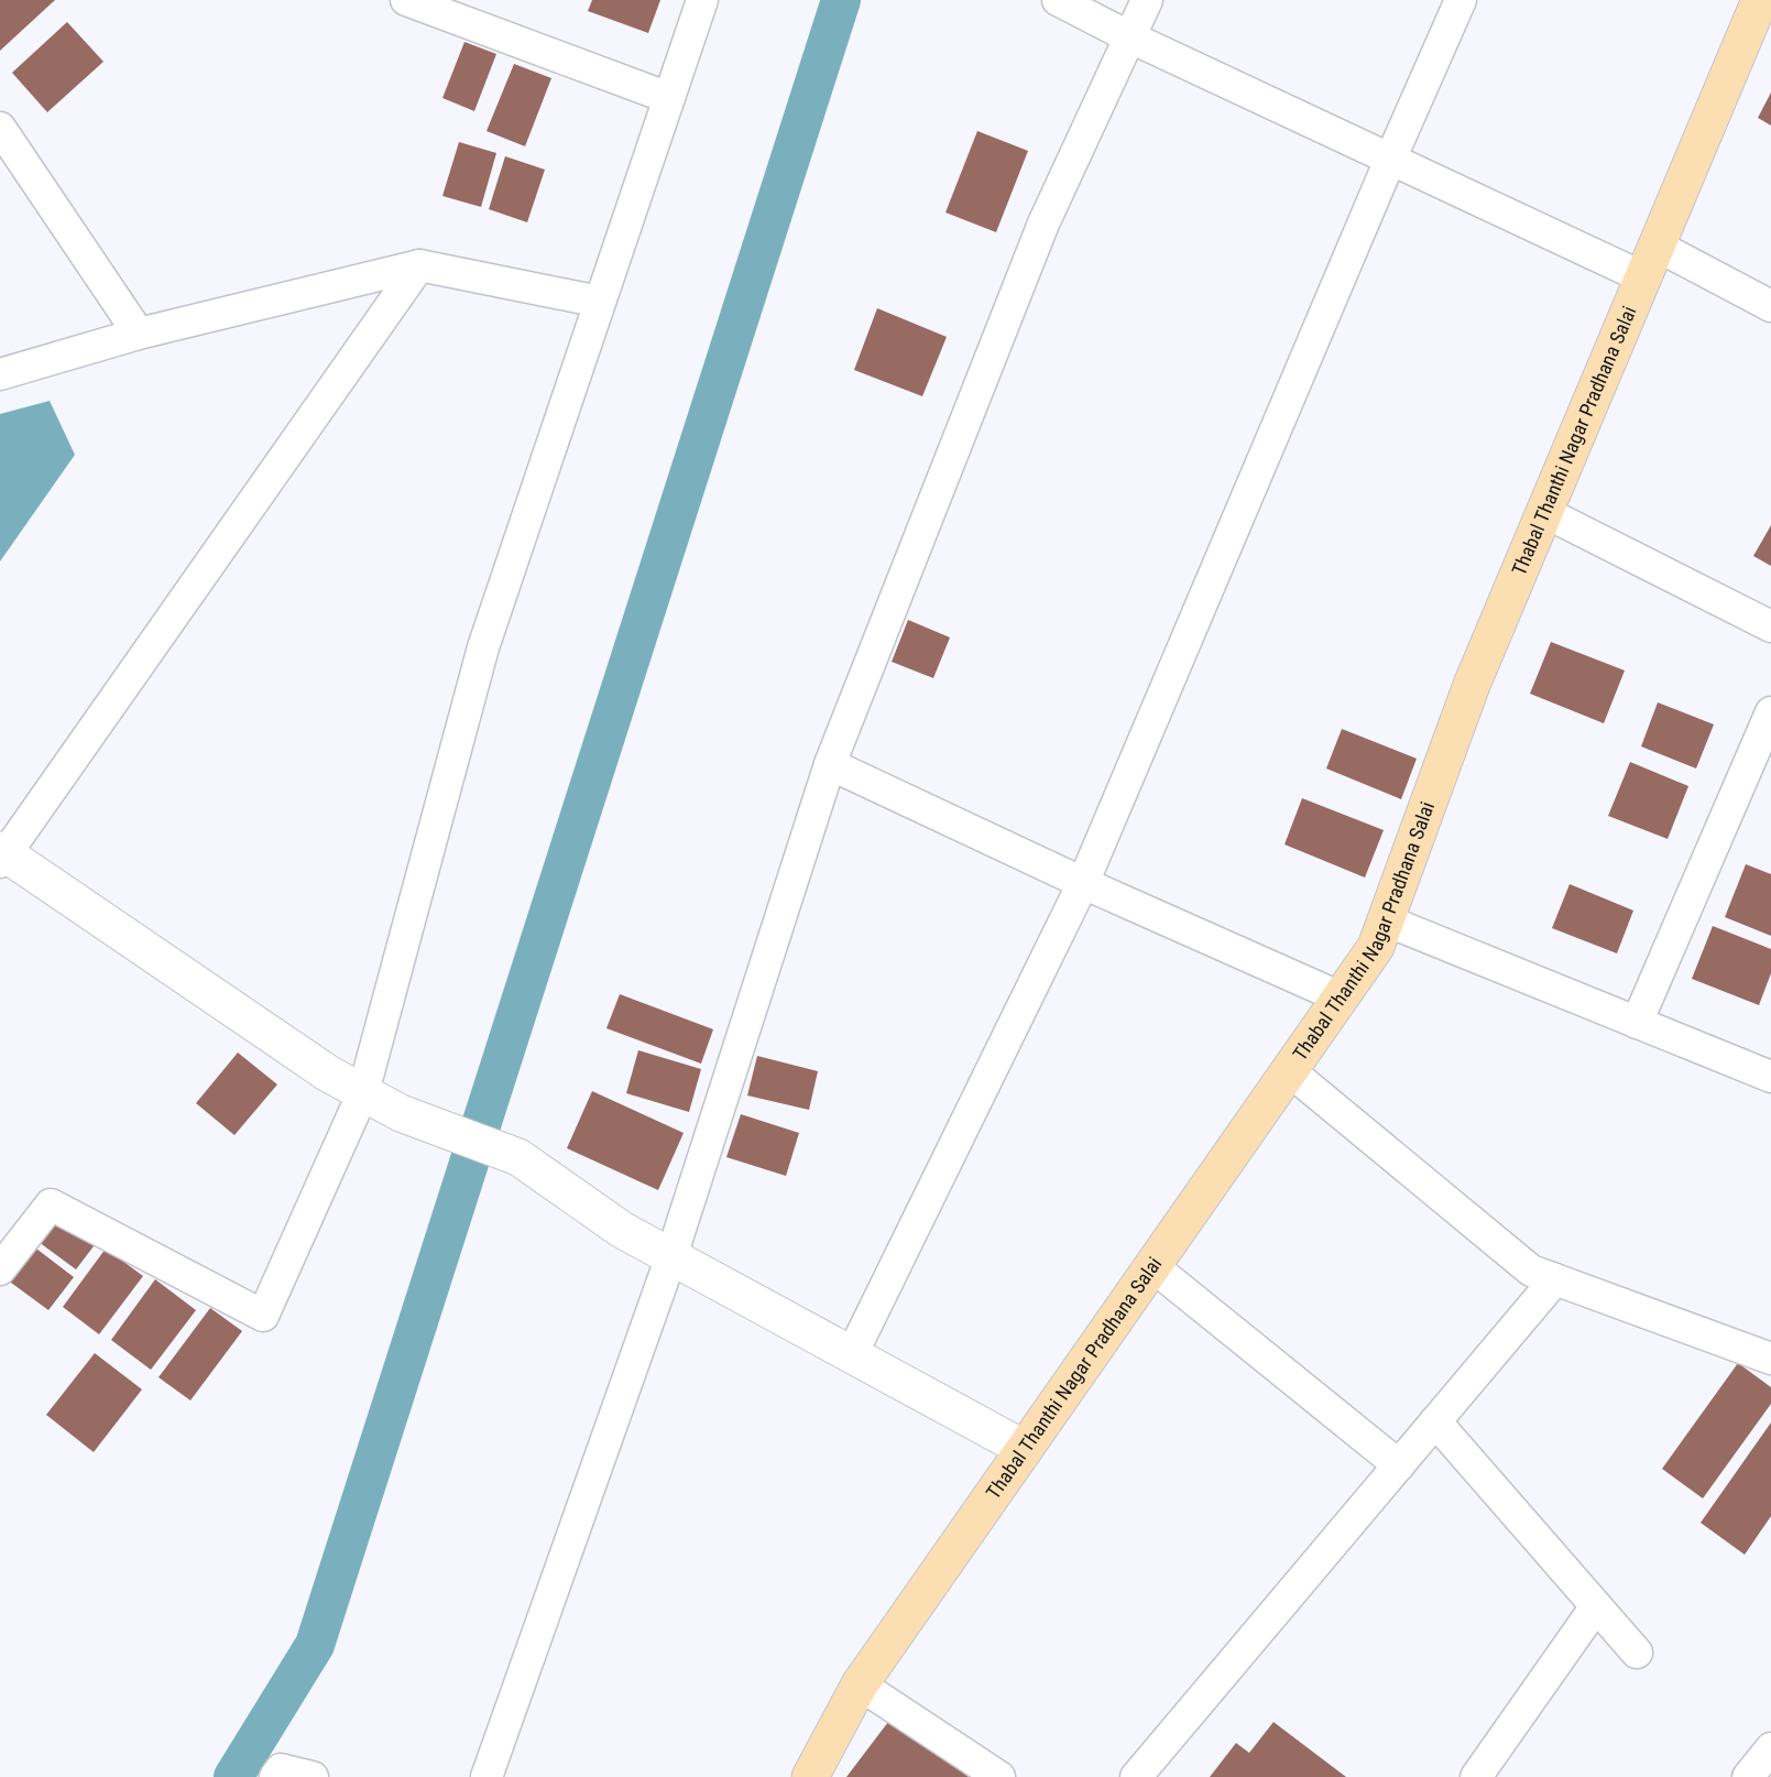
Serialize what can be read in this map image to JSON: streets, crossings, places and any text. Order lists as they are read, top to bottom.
{
  "streets": {
    "main road": ["Thabal Thanthi Nagar Pradhana Salai"]
  }
}
